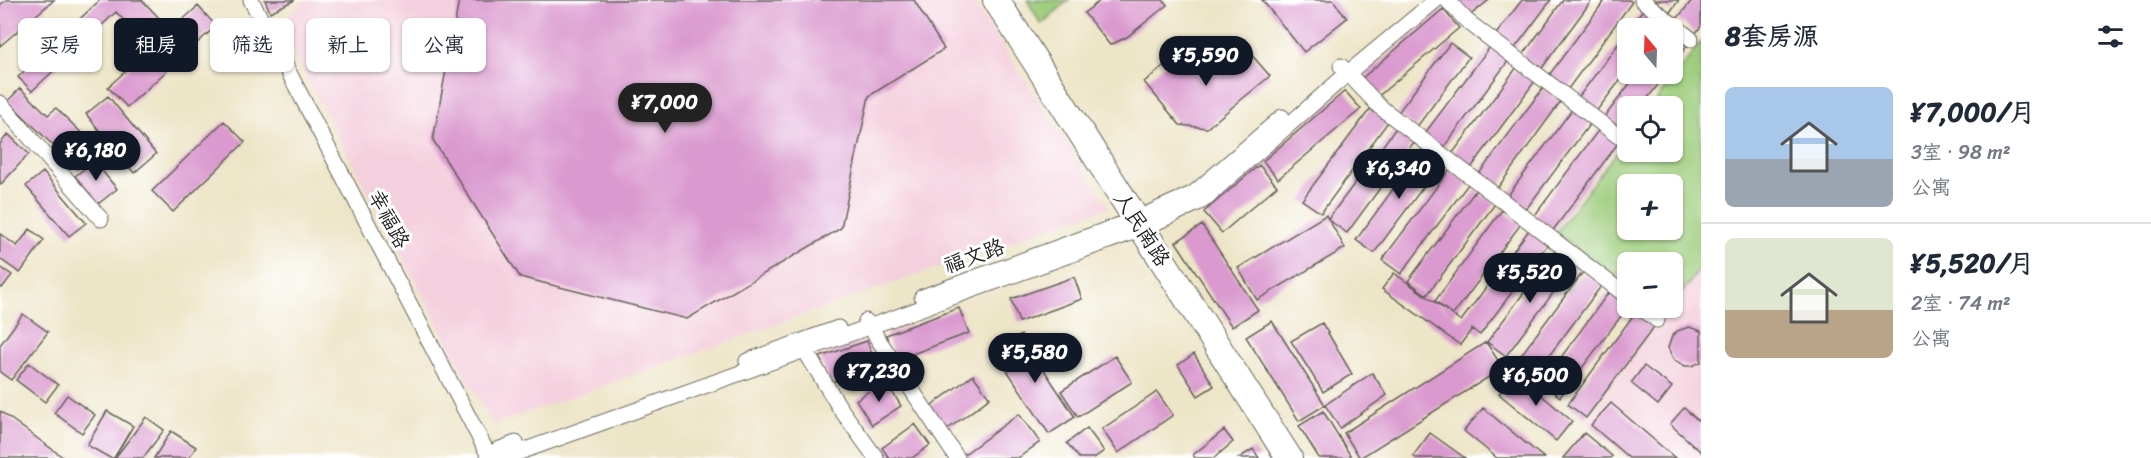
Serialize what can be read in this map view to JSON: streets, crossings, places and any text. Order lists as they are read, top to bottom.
{
  "streets": {
    "main road": ["人民南路"],
    "street": ["幸福路", "福文路"]
  },
  "crossings": [
    ["幸福路", "福文路"],
    ["人民南路", "福文路"]
  ],
  "north": "top",
  "page": {
    "heading": "8套房源",
    "map_buttons": ["+", "−"],
    "chip": [
      "买房",
      "租房",
      "筛选",
      "新上",
      "公寓"
    ],
    "price": [
      "¥5,590",
      "¥7,000",
      "¥6,180",
      "¥6,340",
      "¥5,520",
      "¥5,580",
      "¥7,230",
      "¥6,500"
    ],
    "list": [
      {
        "name": "¥7,000/月",
        "note": "3室 · 98 m² · 公寓"
      },
      {
        "name": "¥5,520/月",
        "note": "2室 · 74 m² · 公寓"
      }
    ]
  }
}
